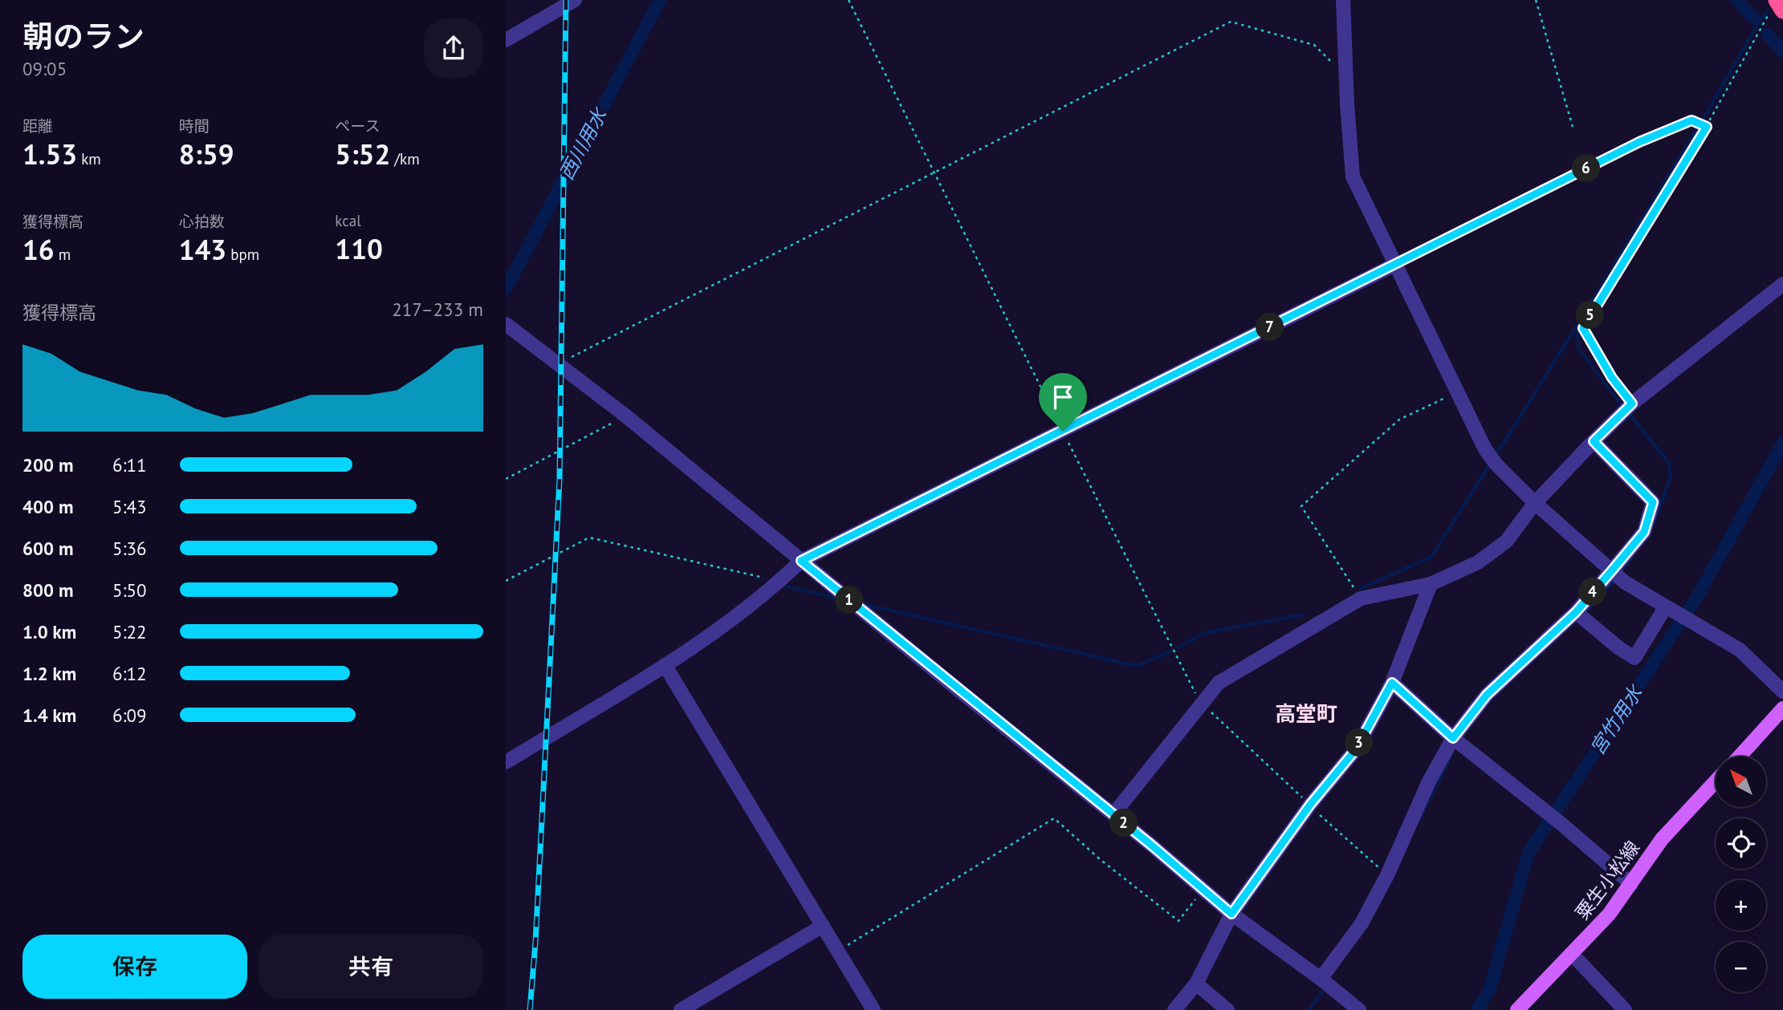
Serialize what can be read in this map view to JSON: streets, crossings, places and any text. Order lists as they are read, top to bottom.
{
  "streets": {
    "main road": ["粟生小松線"]
  },
  "districts": ["高堂町"],
  "water": ["西川用水", "宮竹用水"],
  "north": "top left",
  "page": {
    "heading": ["朝のラン", "09:05"],
    "stats": [
      ["距離", "1.53 km"],
      ["時間", "8:59"],
      ["ペース", "5:52 /km"],
      ["獲得標高", "16 m"],
      ["心拍数", "143 bpm"],
      ["kcal", "110"]
    ],
    "pins": [
      "6",
      "5",
      "7",
      "4",
      "1",
      "3",
      "2"
    ],
    "chart": ["獲得標高", "217–233 m"],
    "list": [
      {
        "name": "200 m",
        "note": "6:11"
      },
      {
        "name": "400 m",
        "note": "5:43"
      },
      {
        "name": "600 m",
        "note": "5:36"
      },
      {
        "name": "800 m",
        "note": "5:50"
      },
      {
        "name": "1.0 km",
        "note": "5:22"
      },
      {
        "name": "1.2 km",
        "note": "6:12"
      },
      {
        "name": "1.4 km",
        "note": "6:09"
      }
    ],
    "map_buttons": ["+", "−"],
    "buttons": ["保存", "共有"]
  }
}
